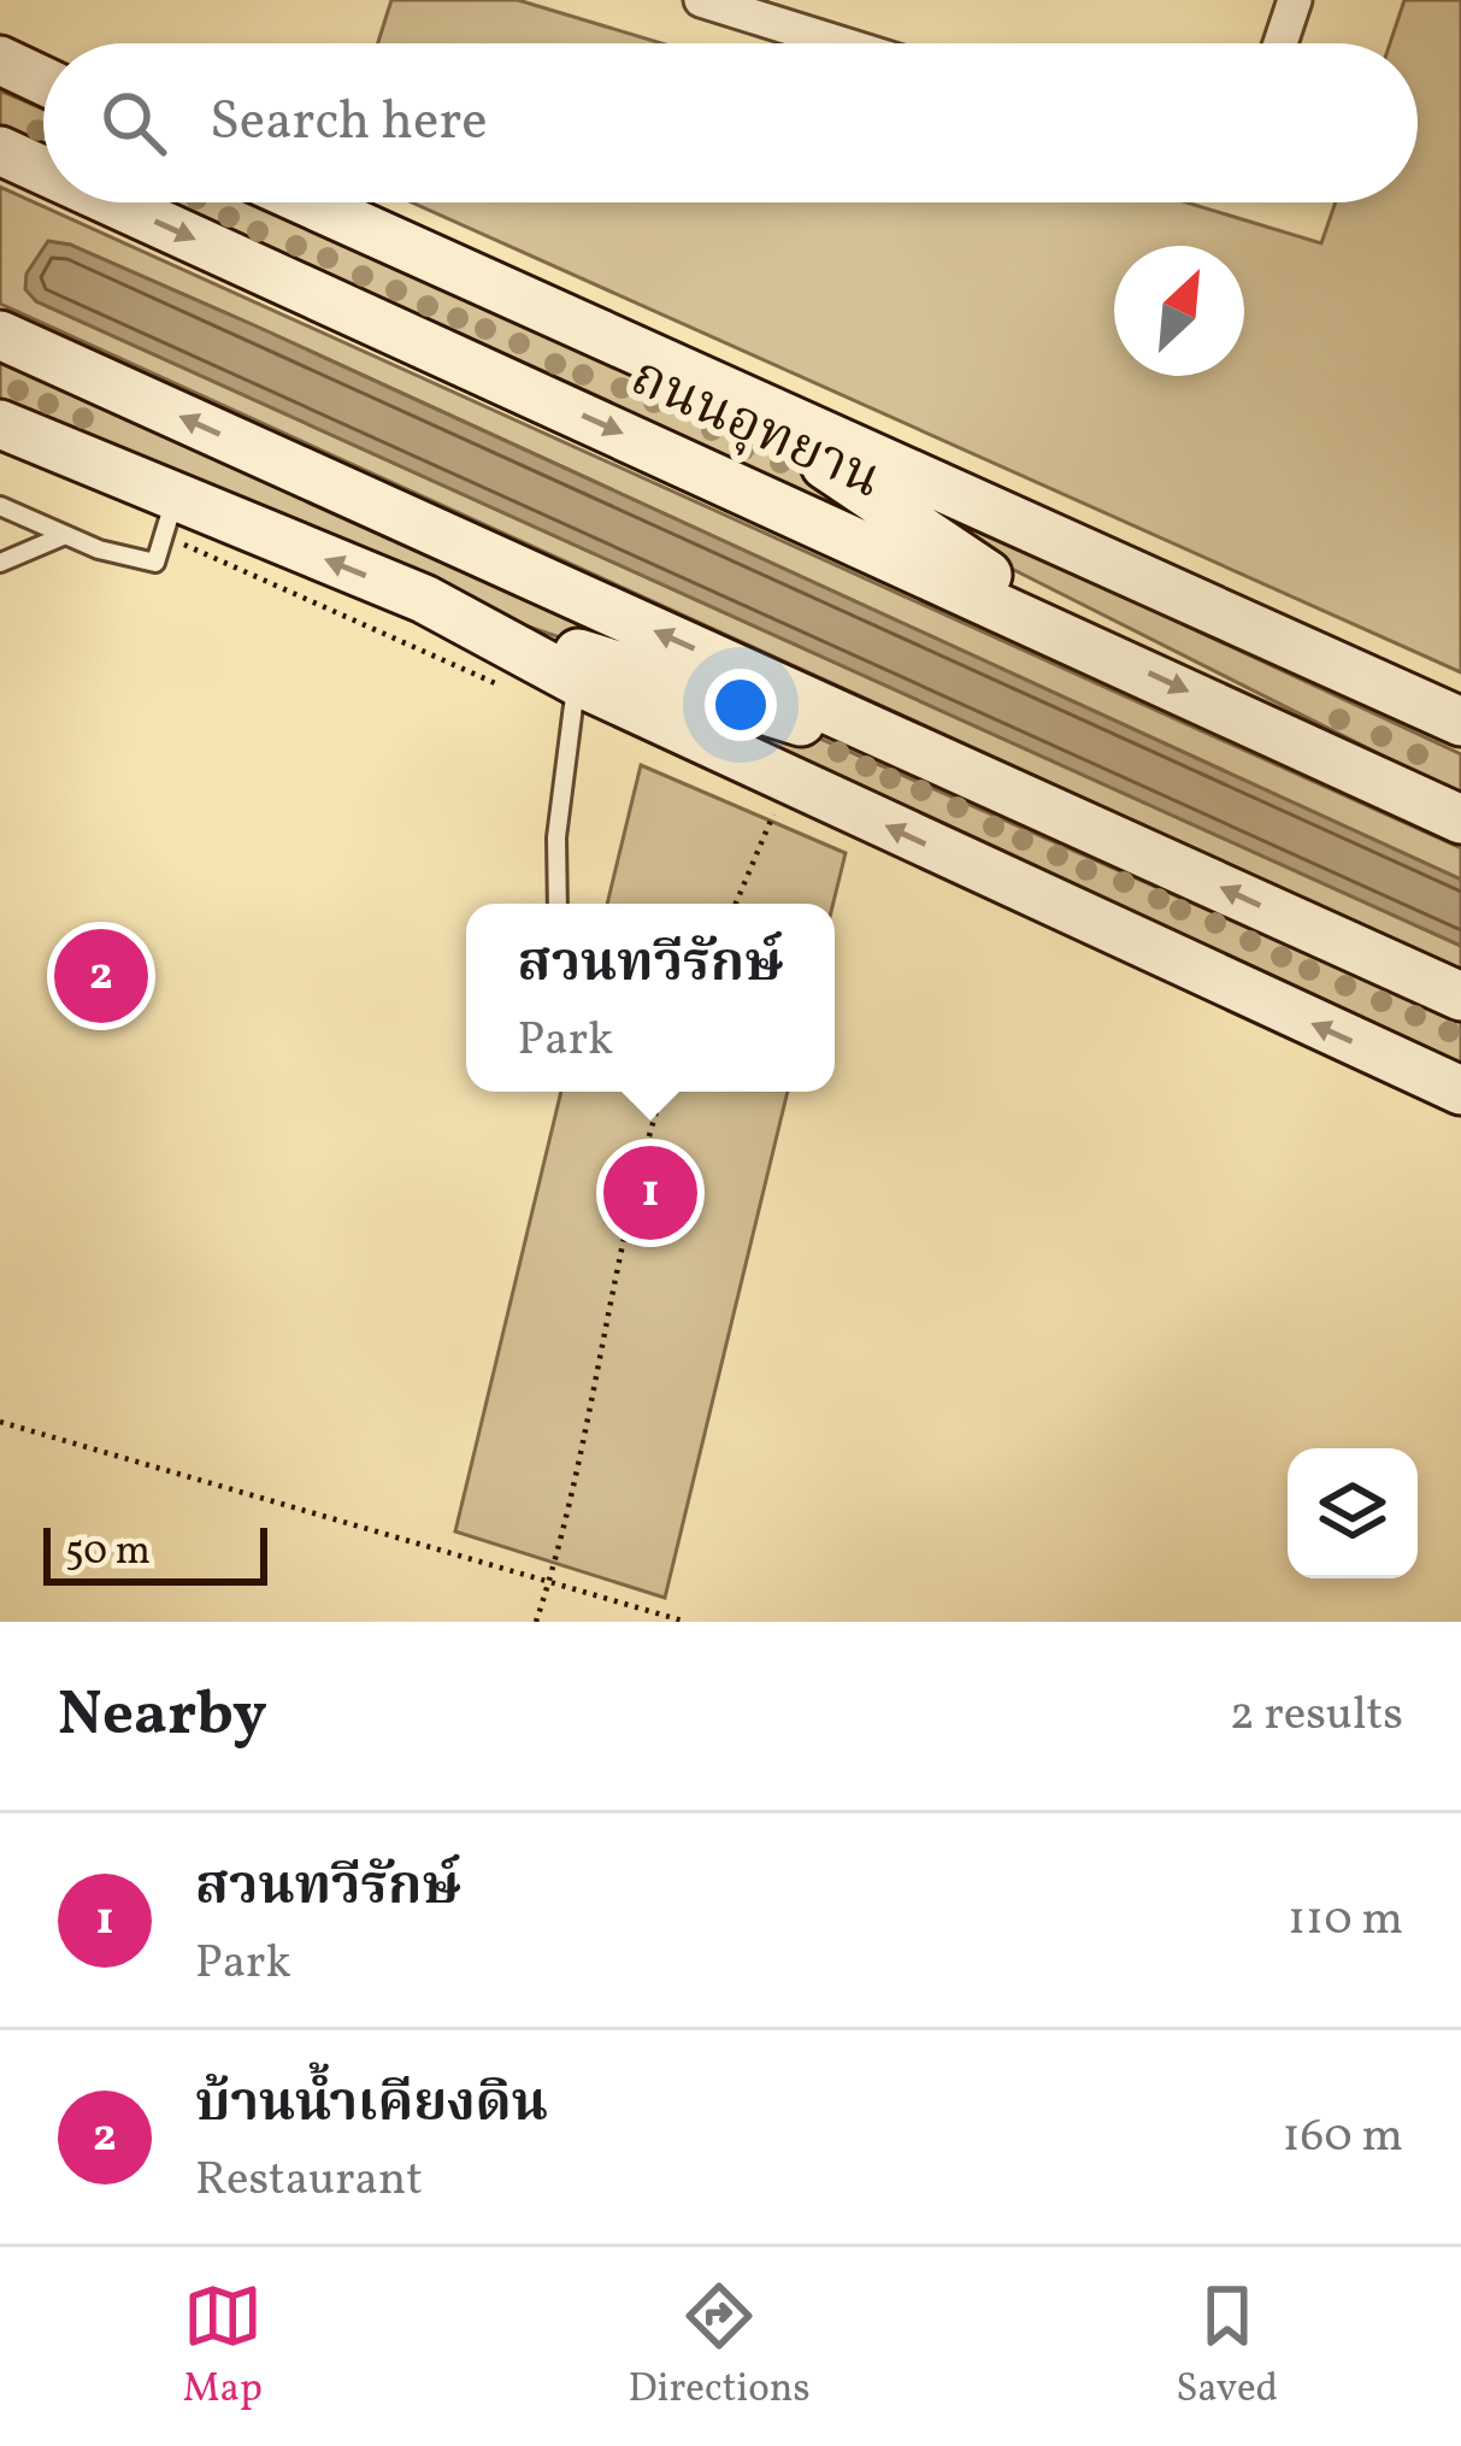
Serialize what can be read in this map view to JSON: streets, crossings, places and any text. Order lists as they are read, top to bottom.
{
  "streets": {
    "main road": ["ถนนอุทยาน"]
  },
  "scale_bar": "50 m",
  "north": "top right",
  "page": {
    "search": "Search here",
    "popup": ["สวนทวีรักษ์", "Park"],
    "pins": ["2", "1"],
    "scale": "50 m",
    "heading": ["Nearby", "2 results"],
    "list": [
      {
        "mark": "1",
        "name": "สวนทวีรักษ์",
        "note": "Park",
        "value": "110 m"
      },
      {
        "mark": "2",
        "name": "บ้านน้ำเคียงดิน",
        "note": "Restaurant",
        "value": "160 m"
      }
    ],
    "nav": ["Map", "Directions", "Saved"]
  }
}
